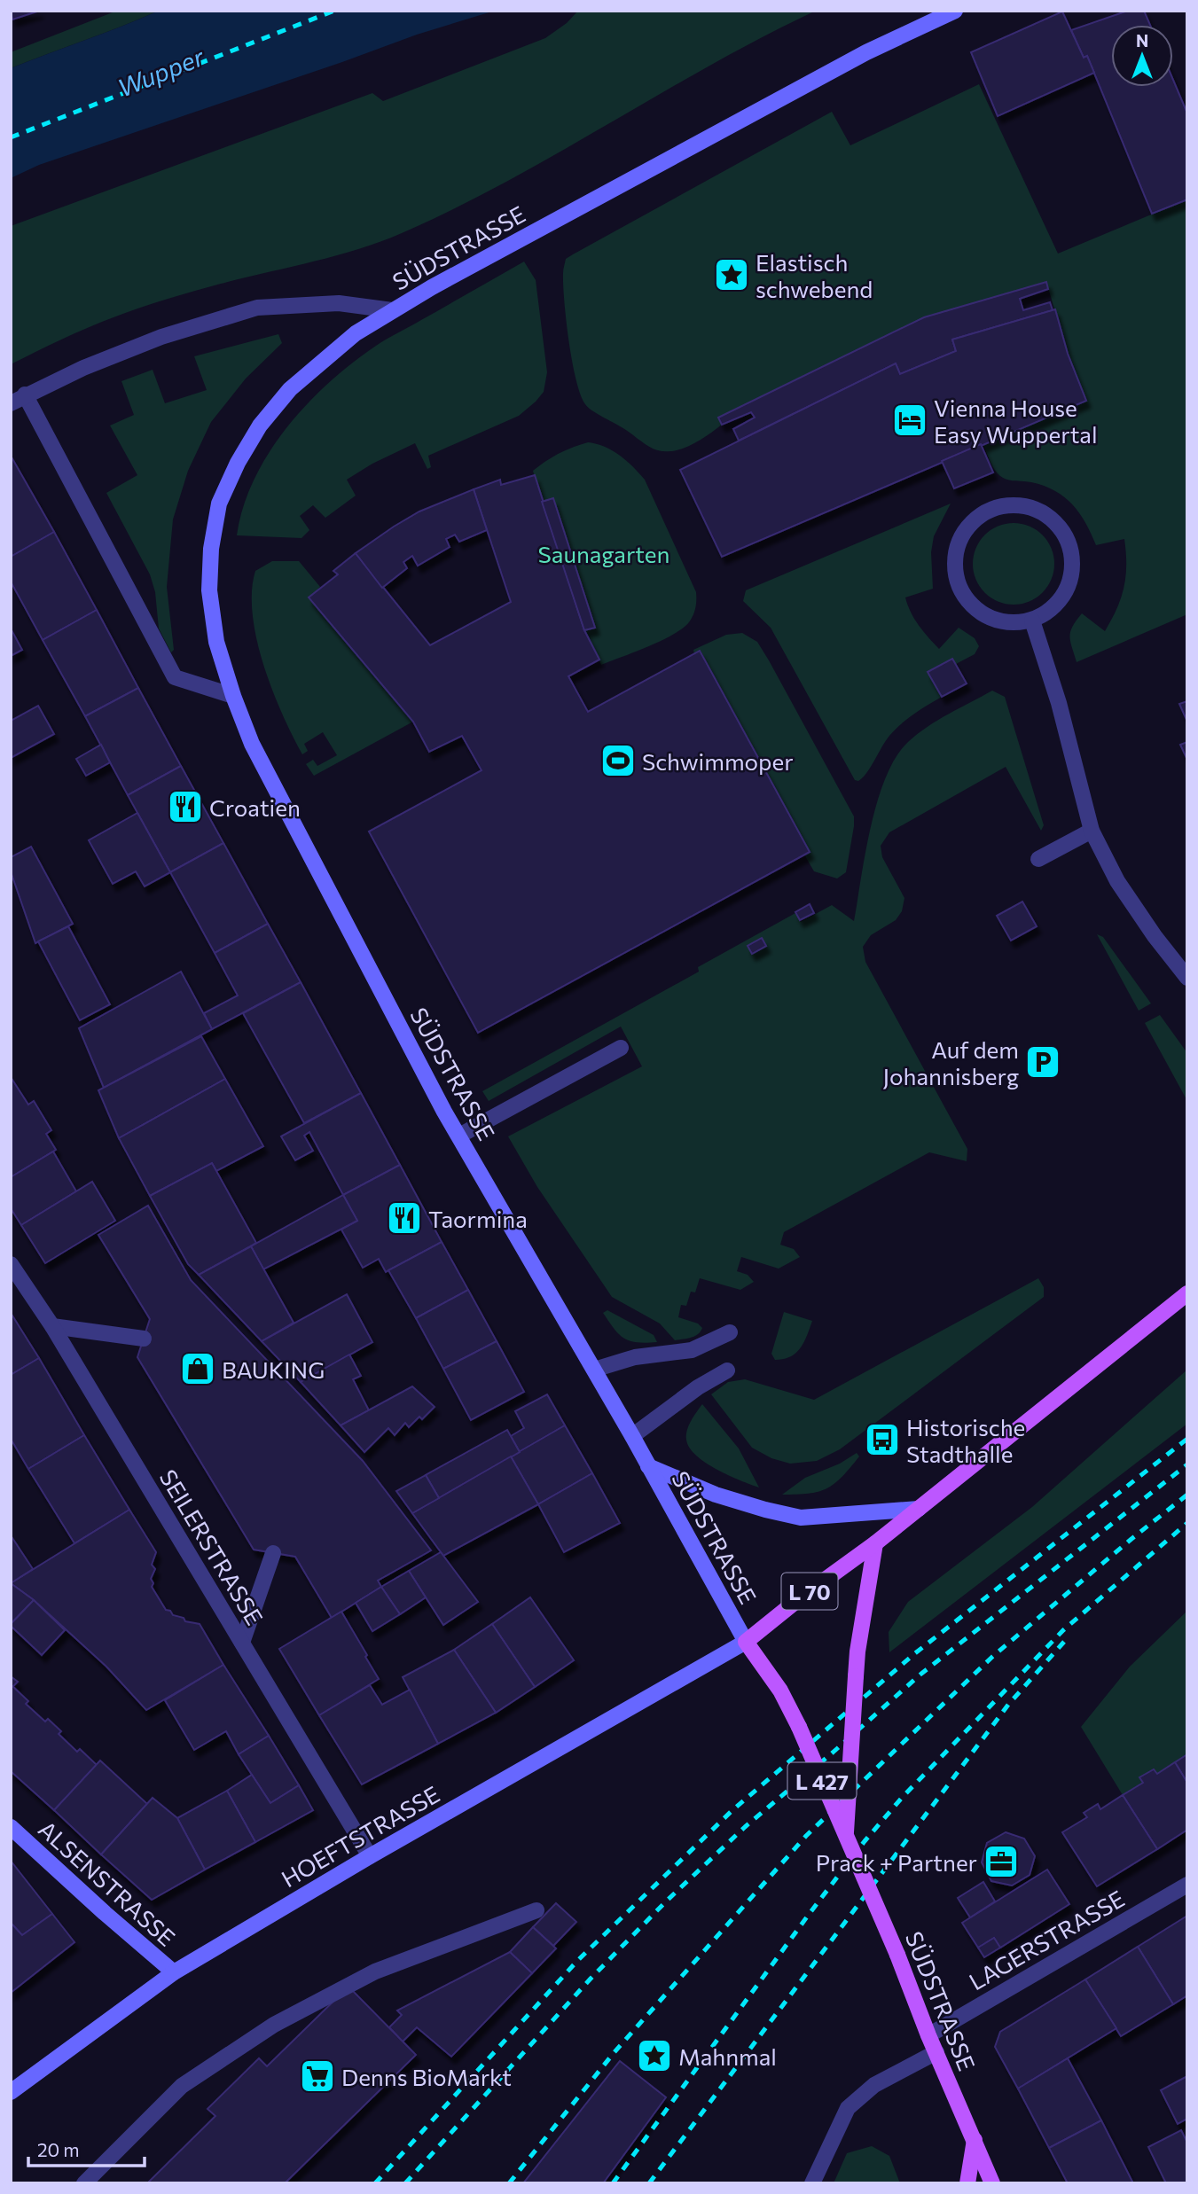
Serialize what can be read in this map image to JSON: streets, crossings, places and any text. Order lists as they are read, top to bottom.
{
  "streets": {
    "main road": ["SÜDSTRASSE", "L 70", "L 427"],
    "street": [
      "SEILERSTRASSE",
      "HOEFTSTRASSE",
      "ALSENSTRASSE",
      "LAGERSTRASSE"
    ]
  },
  "crossings": [
    ["SÜDSTRASSE", "L 70"],
    ["SÜDSTRASSE", "HOEFTSTRASSE"],
    ["SÜDSTRASSE", "LAGERSTRASSE"],
    ["SEILERSTRASSE", "HOEFTSTRASSE"],
    ["L 70", "HOEFTSTRASSE"],
    ["HOEFTSTRASSE", "ALSENSTRASSE"]
  ],
  "water": ["Wupper"],
  "parks": ["Saunagarten"],
  "places": {
    "place": ["Elastisch schwebend", "Mahnmal"],
    "hotel": ["Vienna House Easy Wuppertal"],
    "sports": ["Schwimmoper"],
    "restaurant": ["Croatien", "Taormina"],
    "parking": ["Auf dem Johannisberg"],
    "shop": ["BAUKING"],
    "bus stop": ["Historische Stadthalle"],
    "office": ["Prack + Partner"],
    "supermarket": ["Denns BioMarkt"]
  },
  "scale_bar": "20 m",
  "north": "top"
}
